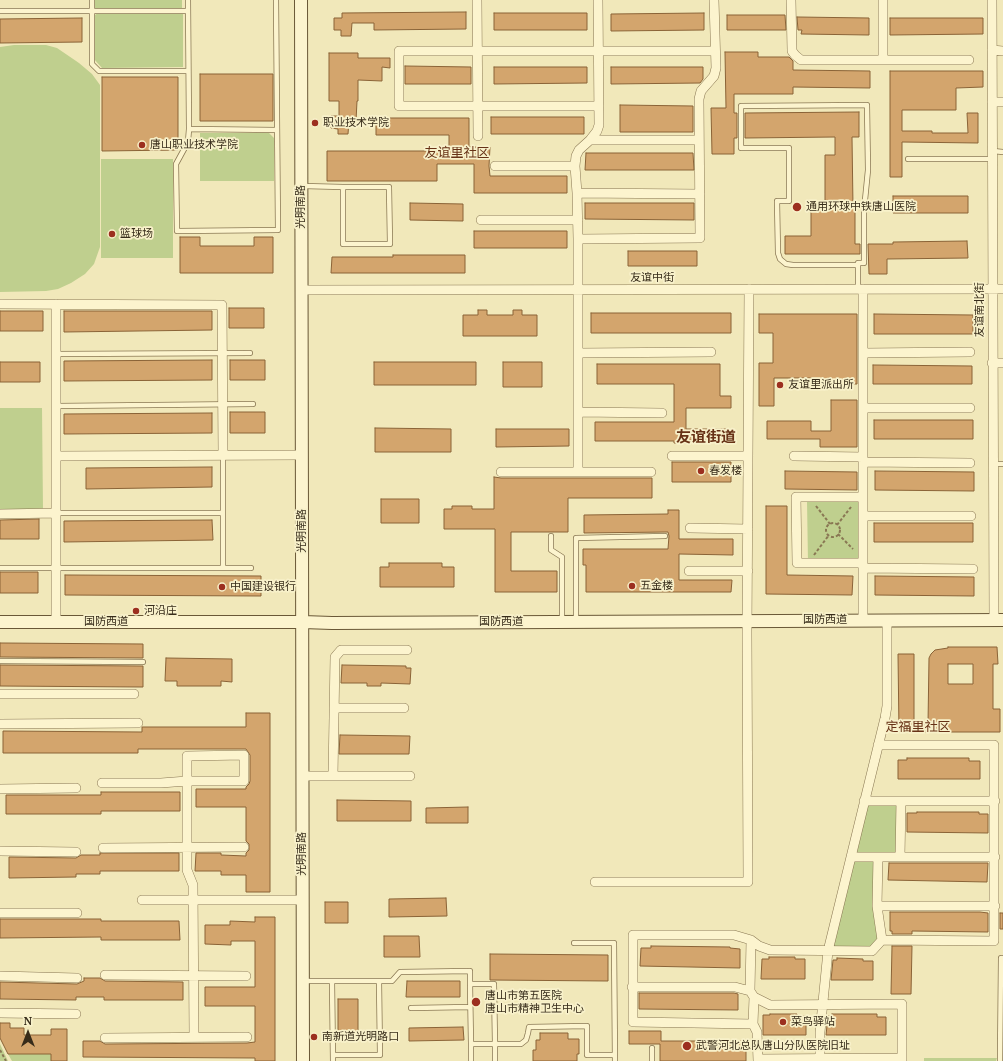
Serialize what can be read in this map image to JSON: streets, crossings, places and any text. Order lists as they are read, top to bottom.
{
  "streets": {
    "main road": ["光明南路", "国防西道"],
    "street": ["友谊中街", "友谊南北街"]
  },
  "crossings": [
    ["光明南路", "友谊中街"],
    ["光明南路", "国防西道"],
    ["友谊中街", "友谊南北街"],
    ["友谊南北街", "国防西道"]
  ],
  "districts": ["友谊里社区", "友谊街道", "定福里社区"],
  "places": [
    "职业技术学院",
    "唐山职业技术学院",
    "通用环球中铁唐山医院",
    "篮球场",
    "友谊里派出所",
    "春发楼",
    "五金楼",
    "中国建设银行",
    "河沿庄",
    "唐山市第五医院 唐山市精神卫生中心",
    "菜鸟驿站",
    "南新道光明路口",
    "武警河北总队唐山分队医院旧址"
  ],
  "north": "top"
}
